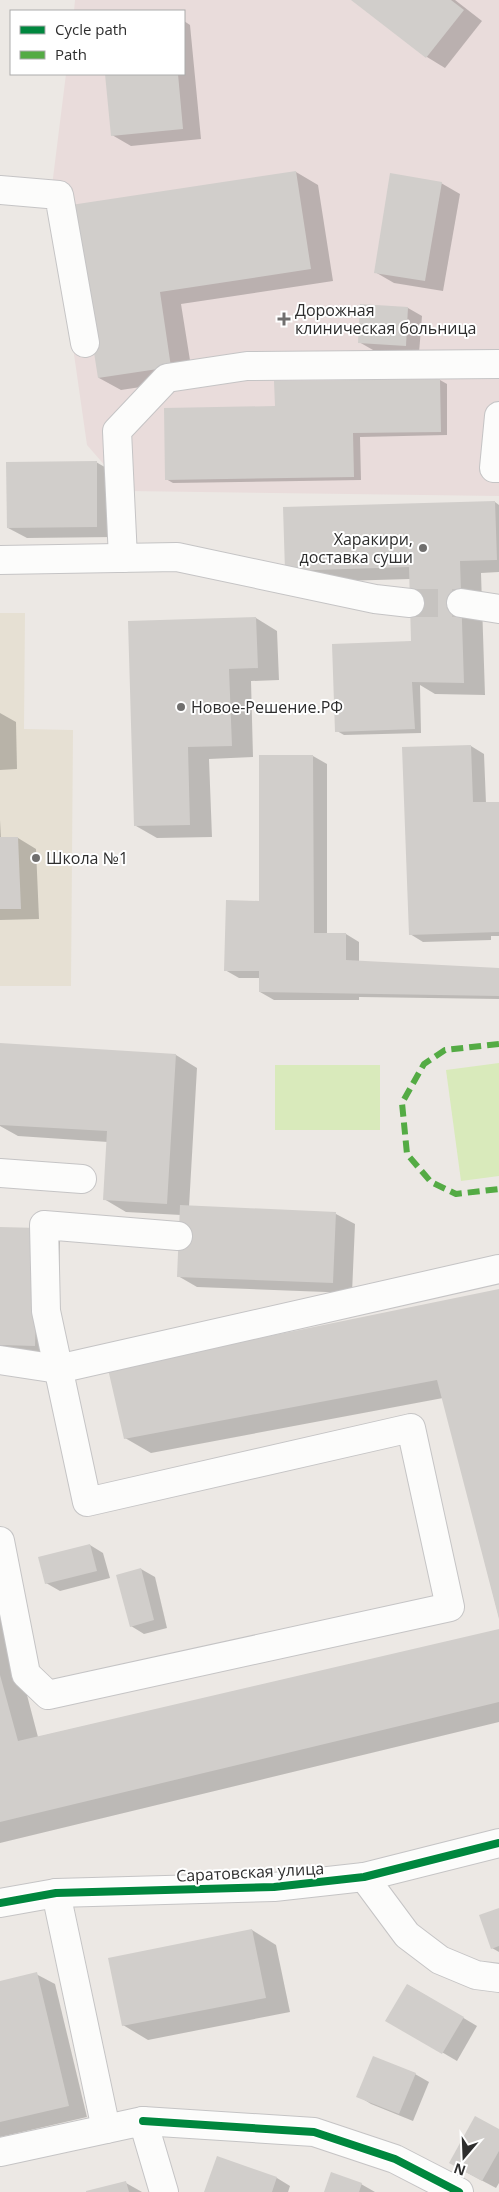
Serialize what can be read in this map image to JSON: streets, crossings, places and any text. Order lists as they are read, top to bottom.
{
  "streets": {
    "street": ["Саратовская улица"]
  },
  "places": {
    "health": ["Дорожная клиническая больница"],
    "other": ["Харакири, доставка суши", "Новое-Решение.РФ", "Школа №1"]
  },
  "legend": ["Cycle path", "Path"],
  "north": "bottom"
}
